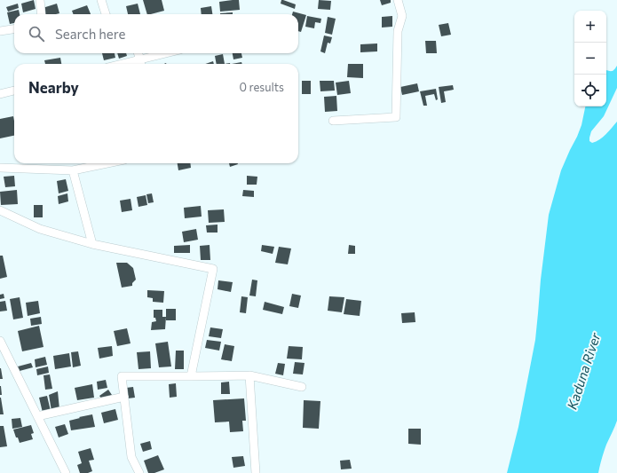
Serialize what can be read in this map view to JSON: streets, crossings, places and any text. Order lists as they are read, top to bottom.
{
  "water": ["Kaduna River"],
  "page": {
    "map_buttons": ["+", "−"],
    "search": "Search here",
    "heading": ["Nearby", "0 results"]
  }
}
